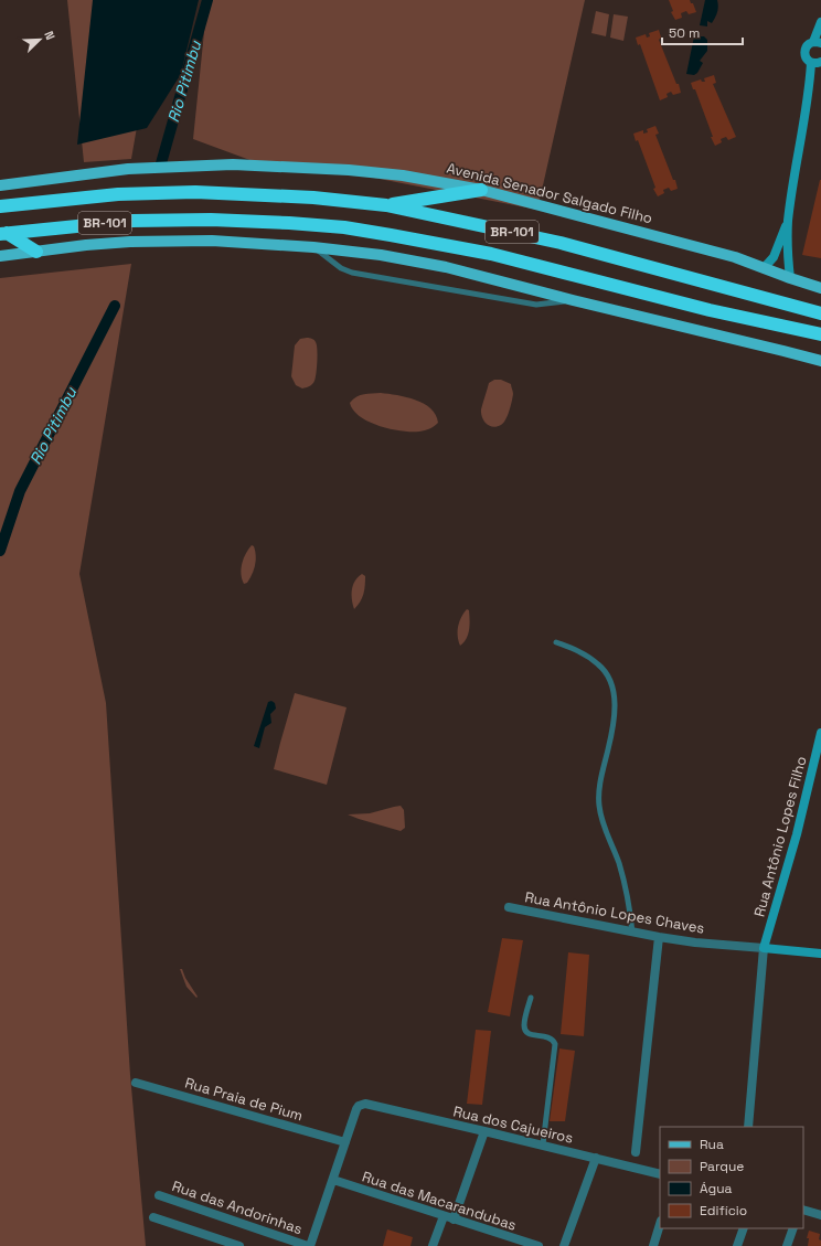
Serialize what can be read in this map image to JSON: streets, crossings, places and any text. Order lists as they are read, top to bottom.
{
  "streets": {
    "highway": ["BR-101"],
    "main road": ["Avenida Senador Salgado Filho", "Rua Antônio Lopes Filho", "Rua Antônio Lopes Chaves"],
    "street": [
      "Rua Praia de Pium",
      "Rua dos Cajueiros",
      "Rua das Macarandubas",
      "Rua das Andorinhas"
    ]
  },
  "crossings": [
    ["Rua Antônio Lopes Filho", "Rua Antônio Lopes Chaves"],
    ["Rua Praia de Pium", "Rua dos Cajueiros"]
  ],
  "water": ["Rio Pitimbu"],
  "legend": [
    "Rua",
    "Parque",
    "Água",
    "Edifício"
  ],
  "scale_bar": "50 m",
  "north": "top right"
}
